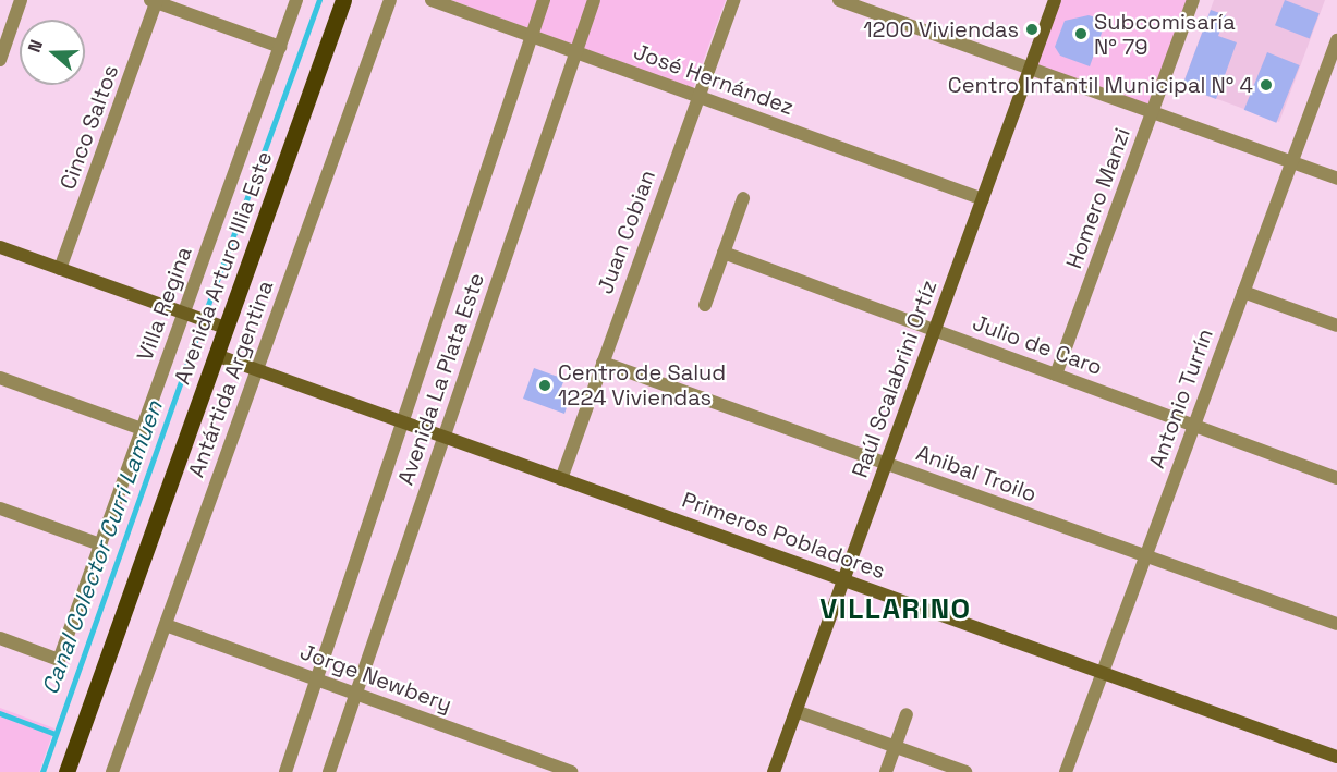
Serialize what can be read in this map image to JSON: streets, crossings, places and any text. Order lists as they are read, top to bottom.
{
  "streets": {
    "main road": ["Avenida Arturo Illia Este"],
    "street": [
      "José Hernández",
      "Cinco Saltos",
      "Homero Manzi",
      "Juan Cobian",
      "Villa Regina",
      "Julio de Caro",
      "Antártida Argentina",
      "Avenida La Plata Este",
      "Raúl Scalabrini Ortíz",
      "Antonio Turrín",
      "Anibal Troilo",
      "Primeros Pobladores",
      "Jorge Newbery"
    ]
  },
  "crossings": [
    ["José Hernández", "Juan Cobian"],
    ["José Hernández", "Avenida La Plata Este"],
    ["José Hernández", "Raúl Scalabrini Ortíz"],
    ["Homero Manzi", "Julio de Caro"],
    ["Juan Cobian", "Anibal Troilo"],
    ["Juan Cobian", "Primeros Pobladores"],
    ["Avenida Arturo Illia Este", "Primeros Pobladores"],
    ["Julio de Caro", "Raúl Scalabrini Ortíz"],
    ["Julio de Caro", "Antonio Turrín"],
    ["Antártida Argentina", "Primeros Pobladores"],
    ["Antártida Argentina", "Jorge Newbery"],
    ["Avenida La Plata Este", "Primeros Pobladores"],
    ["Avenida La Plata Este", "Jorge Newbery"],
    ["Raúl Scalabrini Ortíz", "Anibal Troilo"],
    ["Raúl Scalabrini Ortíz", "Primeros Pobladores"],
    ["Antonio Turrín", "Anibal Troilo"],
    ["Antonio Turrín", "Primeros Pobladores"]
  ],
  "districts": ["VILLARINO"],
  "water": ["Canal Colector Curri Lamuen"],
  "places": [
    "1200 Viviendas",
    "Subcomisaría N° 79",
    "Centro Infantil Municipal N° 4",
    "Centro de Salud 1224 Viviendas"
  ],
  "north": "left"
}
